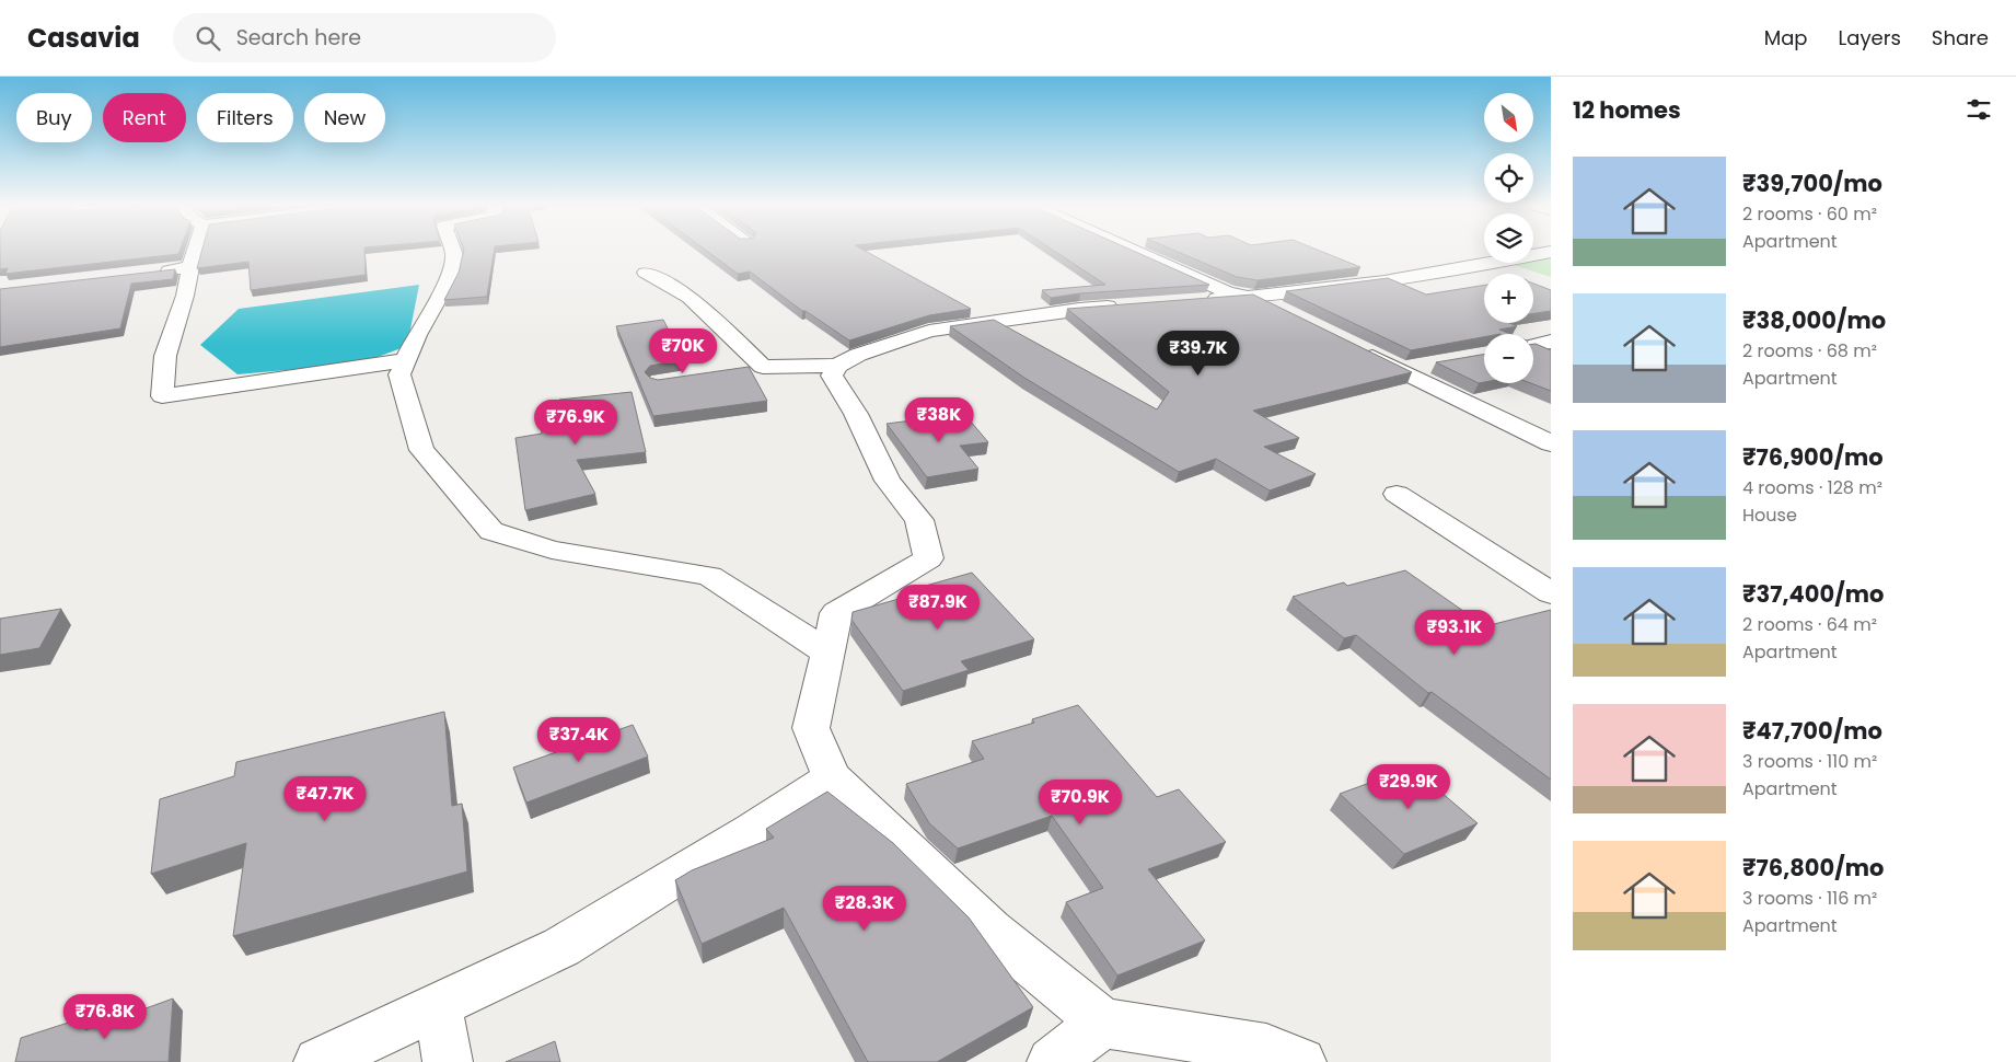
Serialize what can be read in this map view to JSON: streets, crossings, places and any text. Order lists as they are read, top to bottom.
{
  "north": "bottom right",
  "page": {
    "header": "Casavia",
    "search": "Search here",
    "nav": ["Map", "Layers", "Share"],
    "heading": "12 homes",
    "map_buttons": ["+", "−"],
    "chip": [
      "Buy",
      "Rent",
      "Filters",
      "New"
    ],
    "list": [
      {
        "name": "₹39,700/mo",
        "note": "2 rooms · 60 m² · Apartment"
      },
      {
        "name": "₹38,000/mo",
        "note": "2 rooms · 68 m² · Apartment"
      },
      {
        "name": "₹76,900/mo",
        "note": "4 rooms · 128 m² · House"
      },
      {
        "name": "₹37,400/mo",
        "note": "2 rooms · 64 m² · Apartment"
      },
      {
        "name": "₹47,700/mo",
        "note": "3 rooms · 110 m² · Apartment"
      },
      {
        "name": "₹76,800/mo",
        "note": "3 rooms · 116 m² · Apartment"
      }
    ],
    "price": [
      "₹70K",
      "₹39.7K",
      "₹38K",
      "₹76.9K",
      "₹87.9K",
      "₹93.1K",
      "₹37.4K",
      "₹29.9K",
      "₹47.7K",
      "₹70.9K",
      "₹28.3K",
      "₹76.8K"
    ]
  }
}
